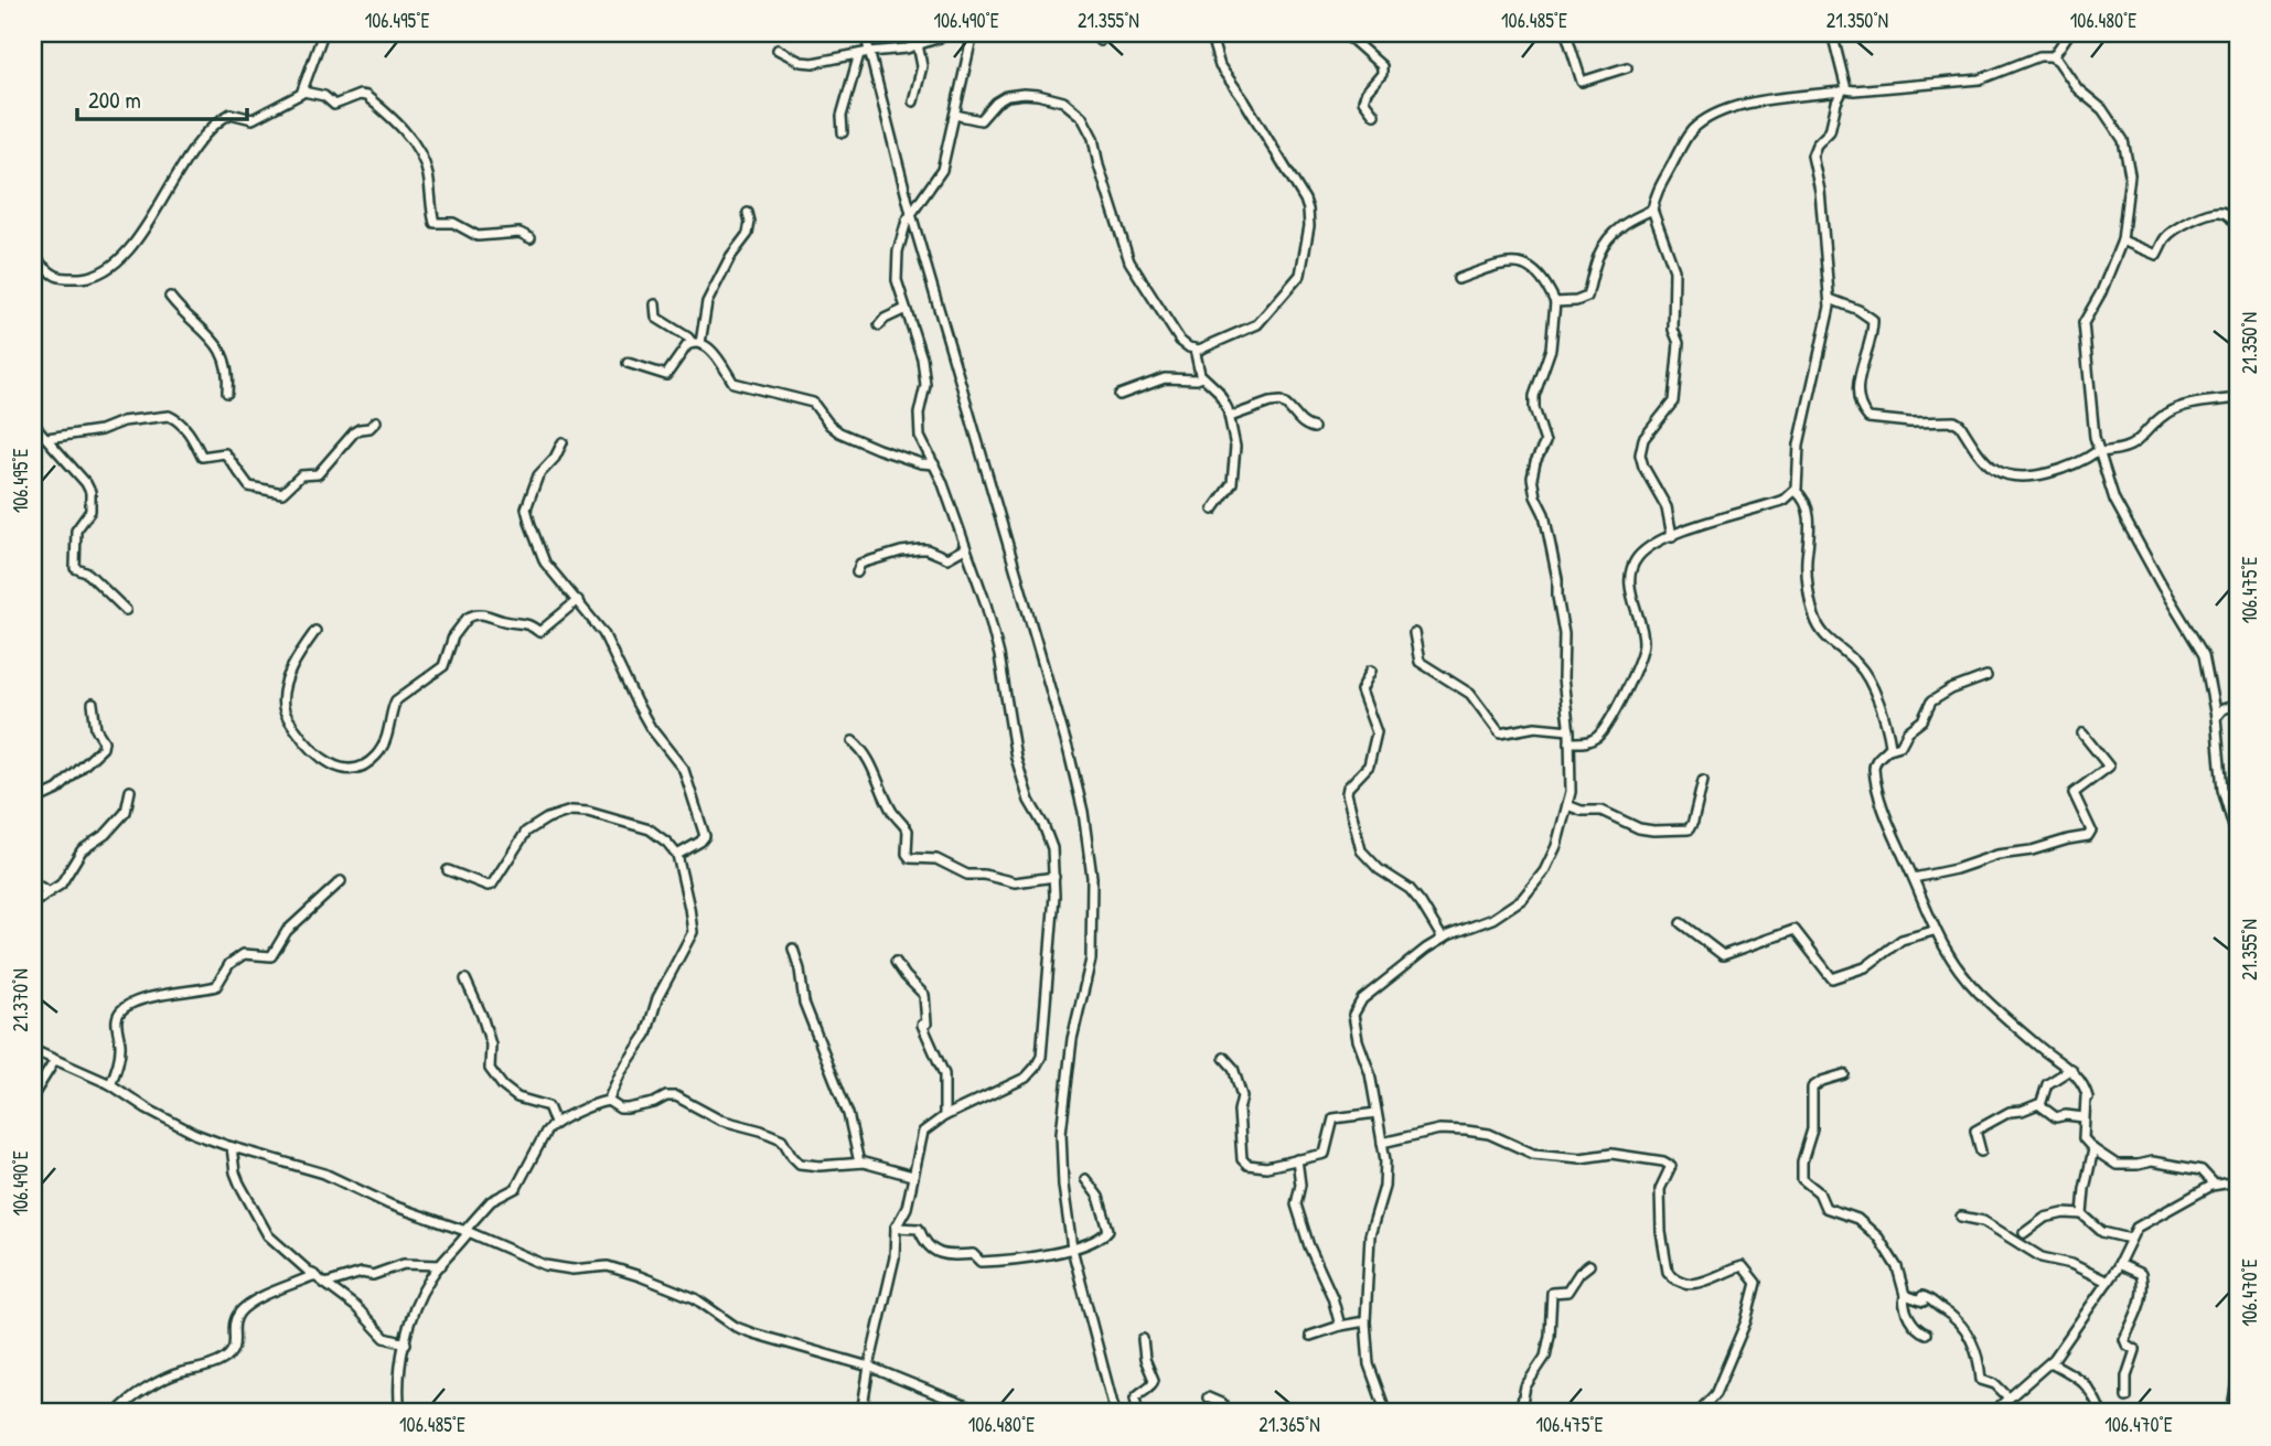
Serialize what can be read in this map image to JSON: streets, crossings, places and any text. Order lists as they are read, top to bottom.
{
  "scale_bar": "200 m",
  "coordinates": [
    "106.495°E",
    "106.490°E",
    "21.355°N",
    "106.485°E",
    "21.350°N",
    "106.480°E",
    "106.475°E",
    "21.370°N",
    "106.470°E",
    "21.365°N"
  ]
}
